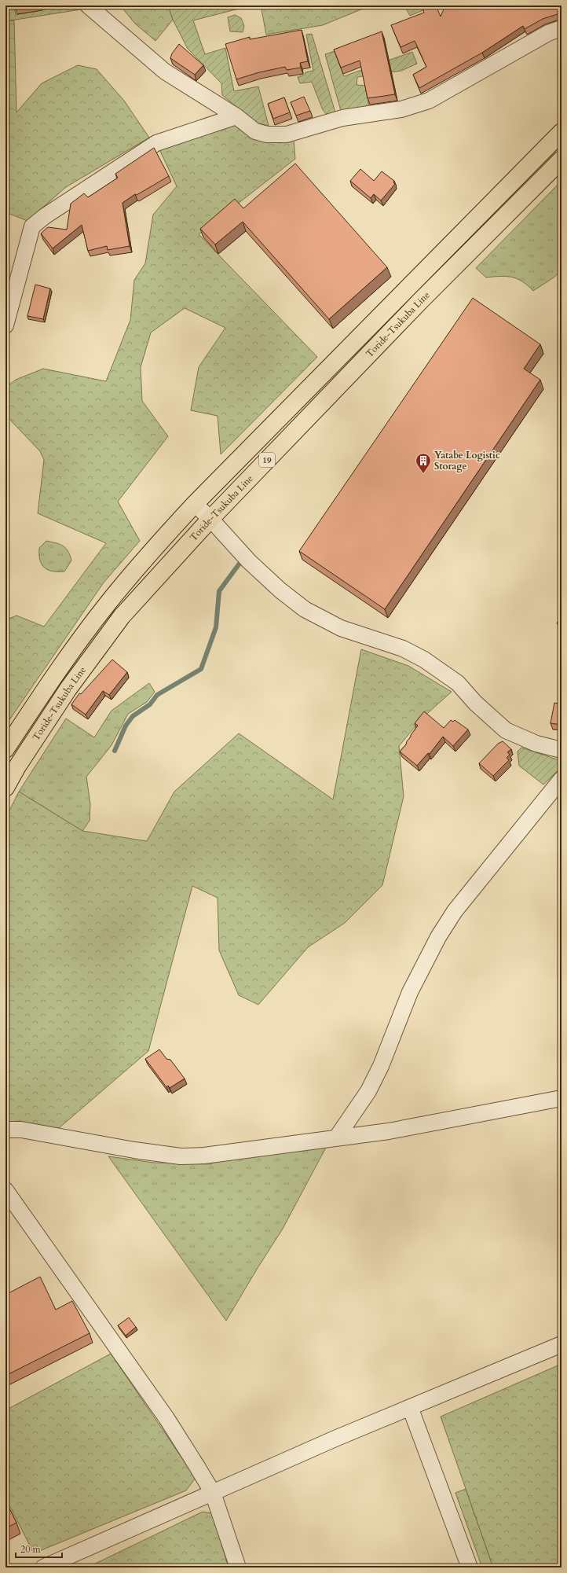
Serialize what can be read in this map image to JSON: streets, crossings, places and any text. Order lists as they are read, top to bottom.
{
  "streets": {
    "main road": ["Toride-Tsukuba Line", "19"]
  },
  "places": {
    "building": ["Yatabe Logistic Storage"]
  },
  "scale_bar": "20 m"
}
